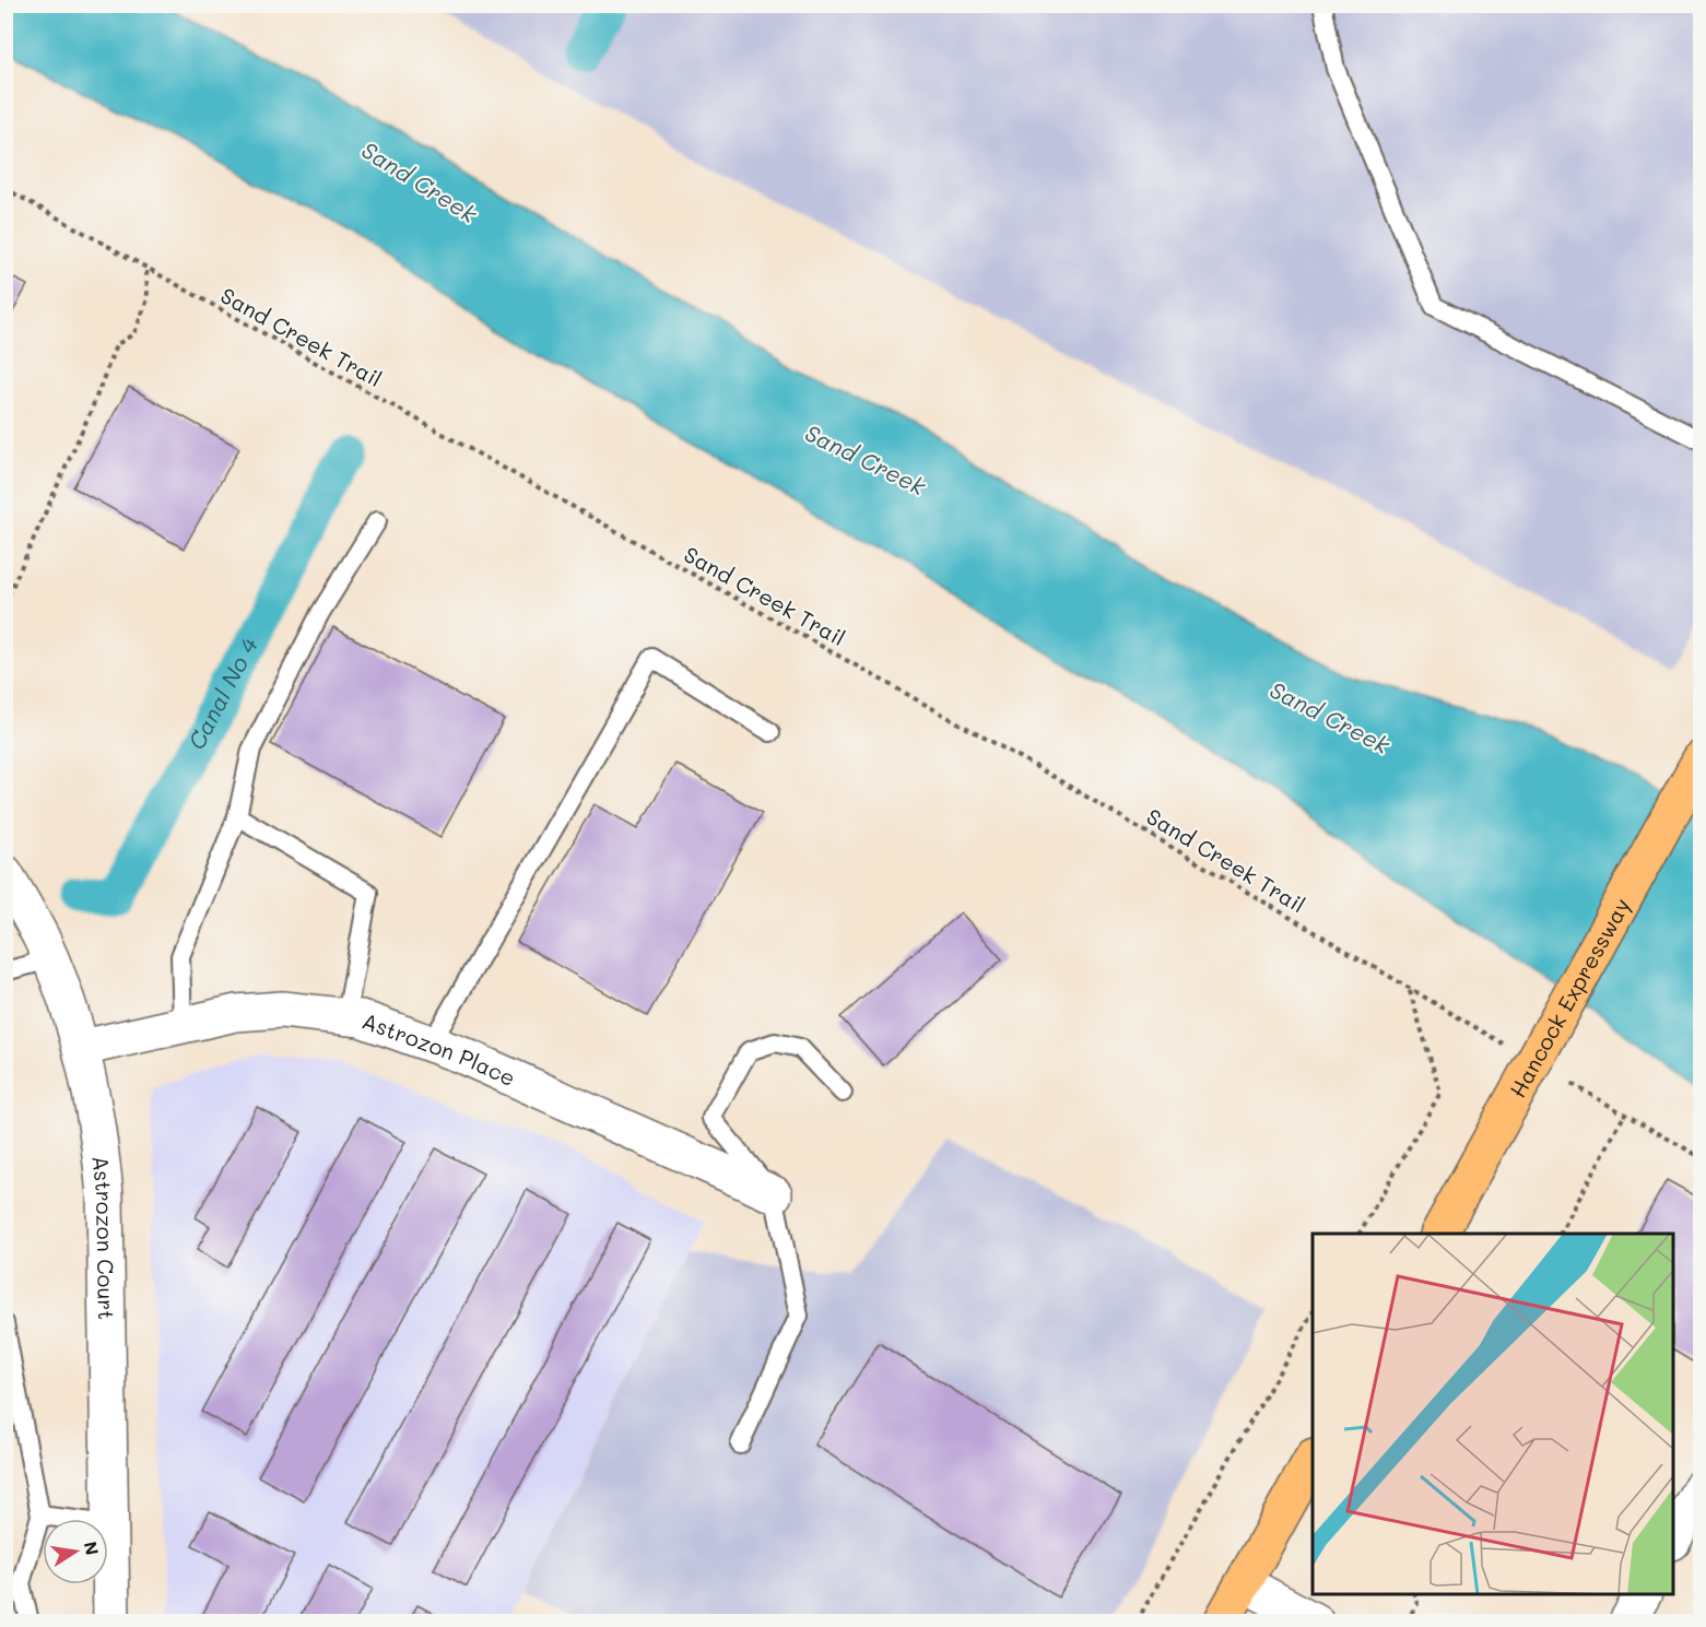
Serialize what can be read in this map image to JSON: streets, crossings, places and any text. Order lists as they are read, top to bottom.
{
  "streets": {
    "main road": ["Hancock Expressway"],
    "street": ["Astrozon Place", "Astrozon Court"],
    "path": ["Sand Creek Trail"]
  },
  "crossings": [
    ["Astrozon Place", "Astrozon Court"]
  ],
  "water": ["Sand Creek", "Canal No 4"],
  "north": "right"
}
